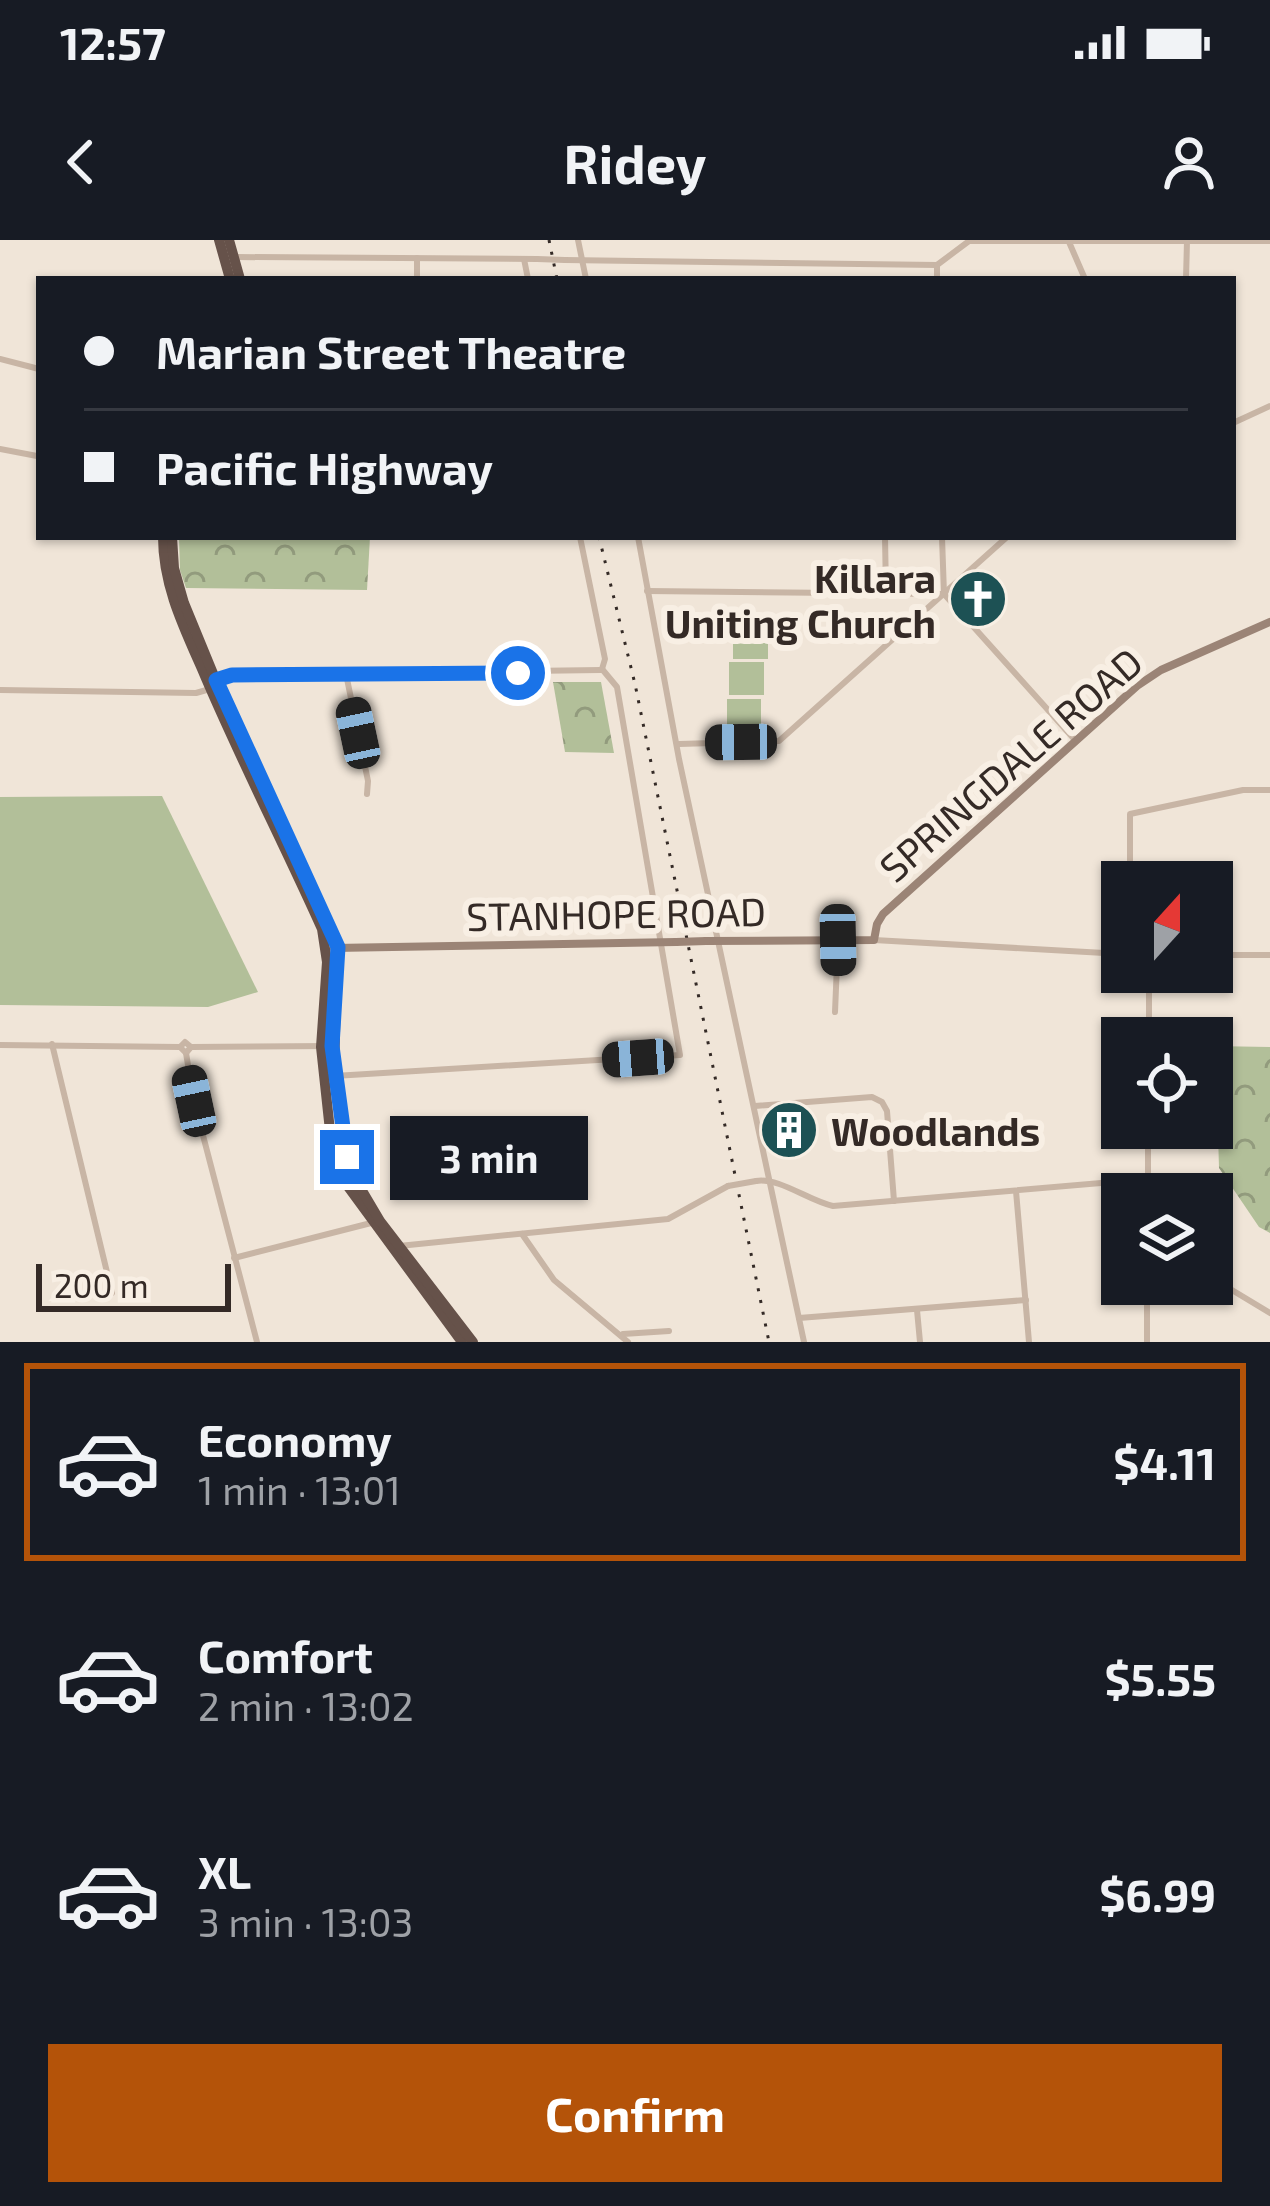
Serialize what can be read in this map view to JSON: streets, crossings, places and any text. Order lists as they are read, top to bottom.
{
  "streets": {
    "main road": ["SPRINGDALE ROAD", "STANHOPE ROAD"]
  },
  "crossings": [
    ["SPRINGDALE ROAD", "STANHOPE ROAD"]
  ],
  "places": {
    "church": ["Killara Uniting Church"],
    "building": ["Woodlands"]
  },
  "scale_bar": "200 m",
  "north": "top",
  "page": {
    "status": "12:57",
    "header": "Ridey",
    "banner": ["Marian Street Theatre", "Pacific Highway"],
    "bubble": "3 min",
    "scale": "200 m",
    "list": [
      {
        "name": "Economy",
        "note": "1 min · 13:01",
        "value": "$4.11"
      },
      {
        "name": "Comfort",
        "note": "2 min · 13:02",
        "value": "$5.55"
      },
      {
        "name": "XL",
        "note": "3 min · 13:03",
        "value": "$6.99"
      }
    ],
    "buttons": "Confirm"
  }
}
